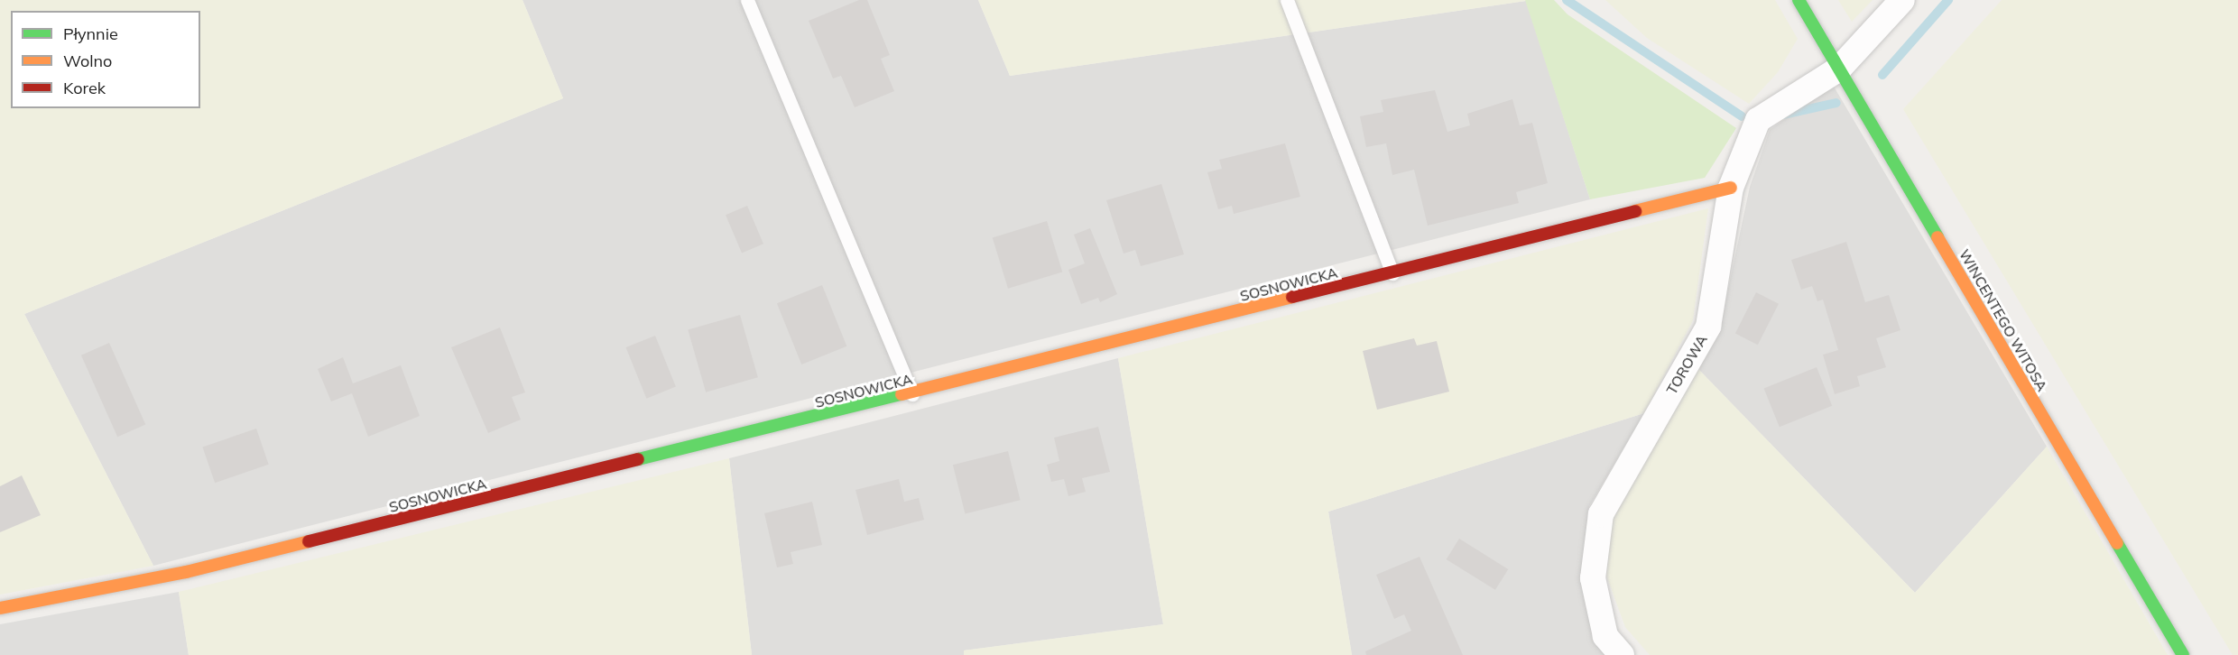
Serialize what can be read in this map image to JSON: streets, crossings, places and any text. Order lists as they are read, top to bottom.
{
  "streets": {
    "street": ["SOSNOWICKA", "WINCENTEGO WITOSA", "TOROWA"]
  },
  "crossings": [
    ["SOSNOWICKA", "TOROWA"],
    ["WINCENTEGO WITOSA", "TOROWA"]
  ],
  "legend": ["Płynnie", "Wolno", "Korek"]
}
